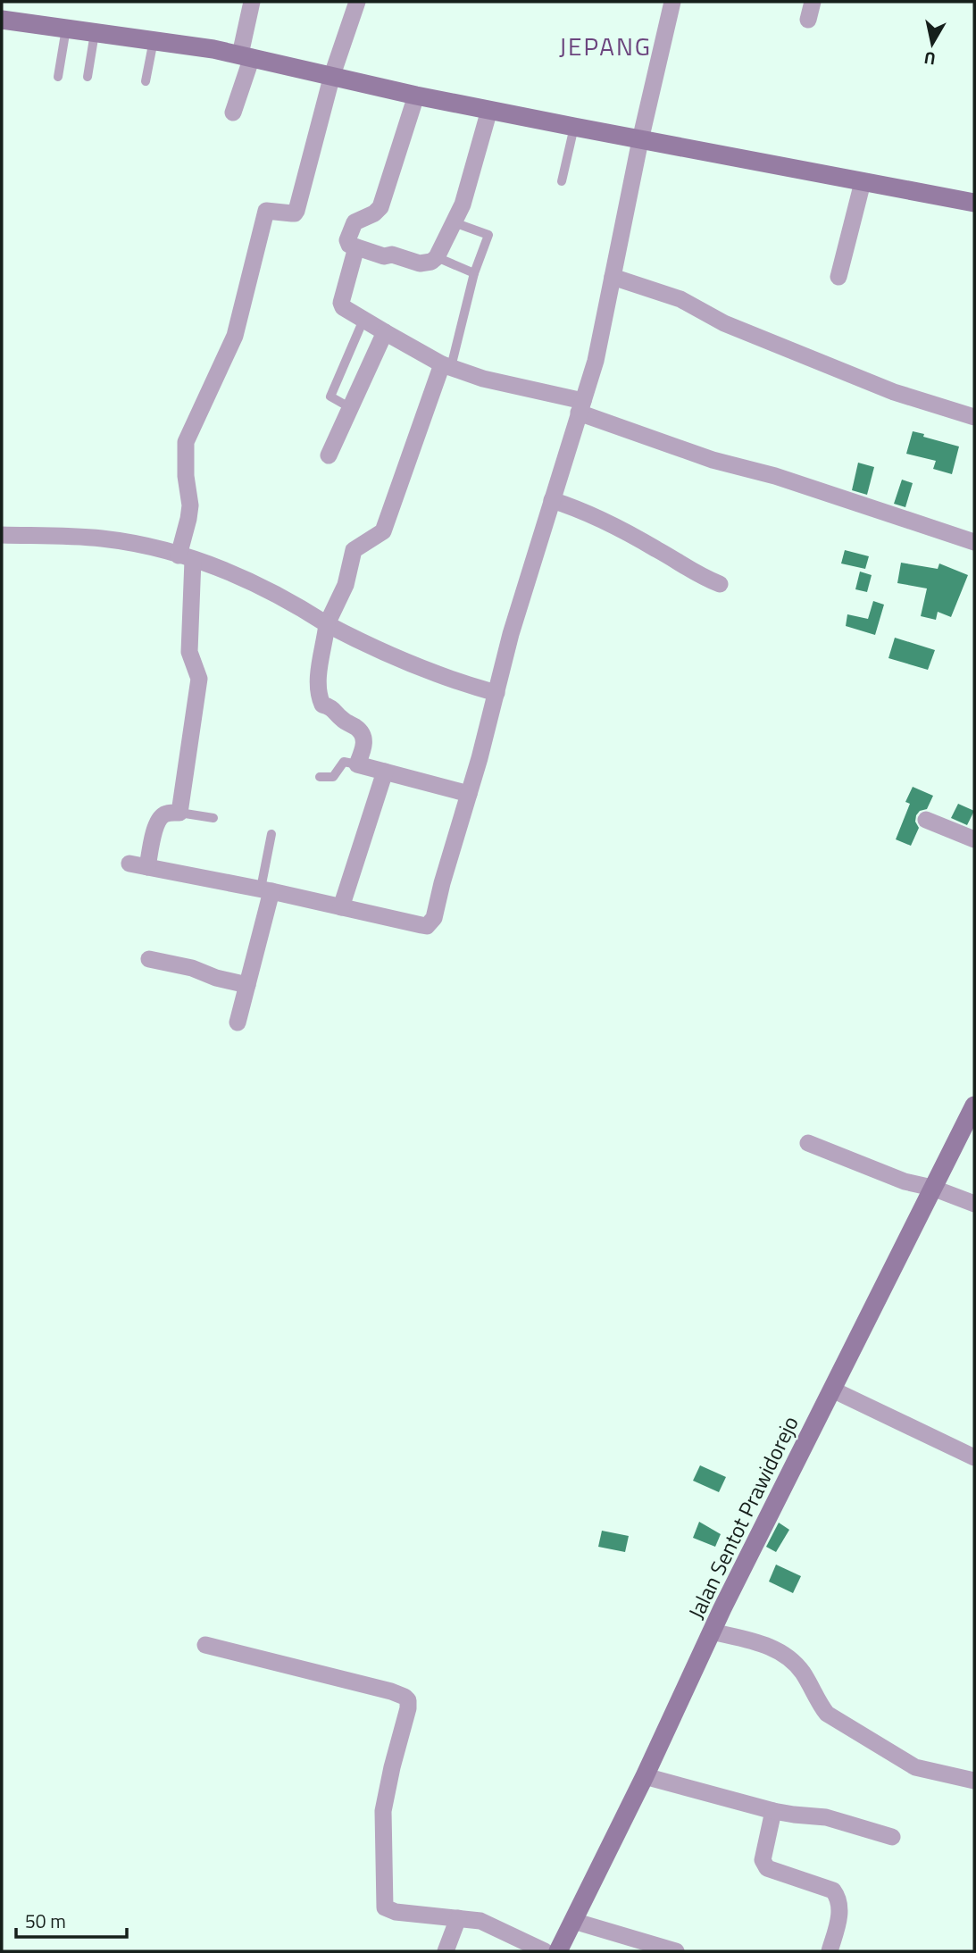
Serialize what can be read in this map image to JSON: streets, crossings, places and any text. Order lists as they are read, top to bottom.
{
  "streets": {
    "main road": ["Jalan Sentot Prawidorejo"]
  },
  "districts": ["JEPANG"],
  "scale_bar": "50 m",
  "north": "bottom"
}
